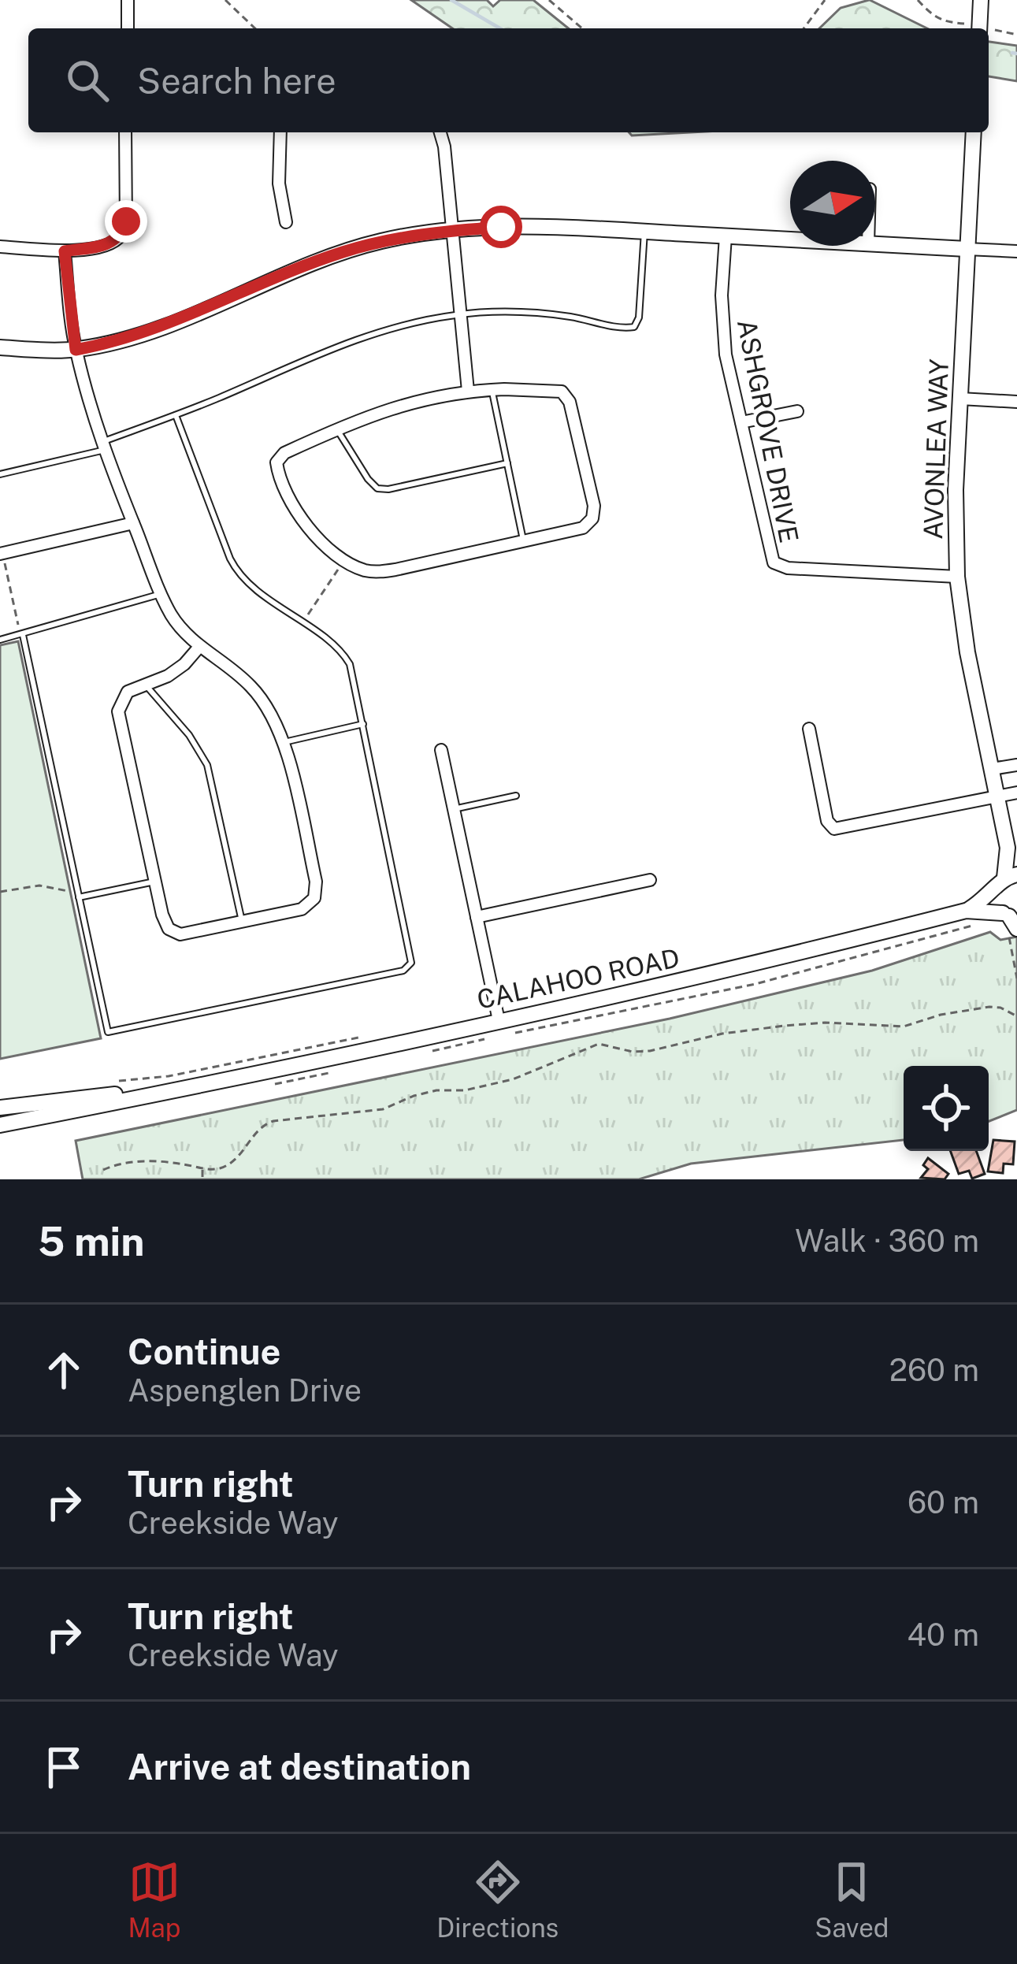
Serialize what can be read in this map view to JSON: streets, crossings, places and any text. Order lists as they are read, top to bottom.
{
  "streets": {
    "street": ["ASHGROVE DRIVE", "AVONLEA WAY", "CALAHOO ROAD"]
  },
  "crossings": [
    ["ASHGROVE DRIVE", "AVONLEA WAY"],
    ["AVONLEA WAY", "CALAHOO ROAD"]
  ],
  "north": "right",
  "page": {
    "search": "Search here",
    "heading": ["5 min", "Walk · 360 m"],
    "list": [
      ["Continue", "Aspenglen Drive", "260 m"],
      ["Turn right", "Creekside Way", "60 m"],
      ["Turn right", "Creekside Way", "40 m"],
      "Arrive at destination"
    ],
    "nav": ["Map", "Directions", "Saved"]
  }
}
